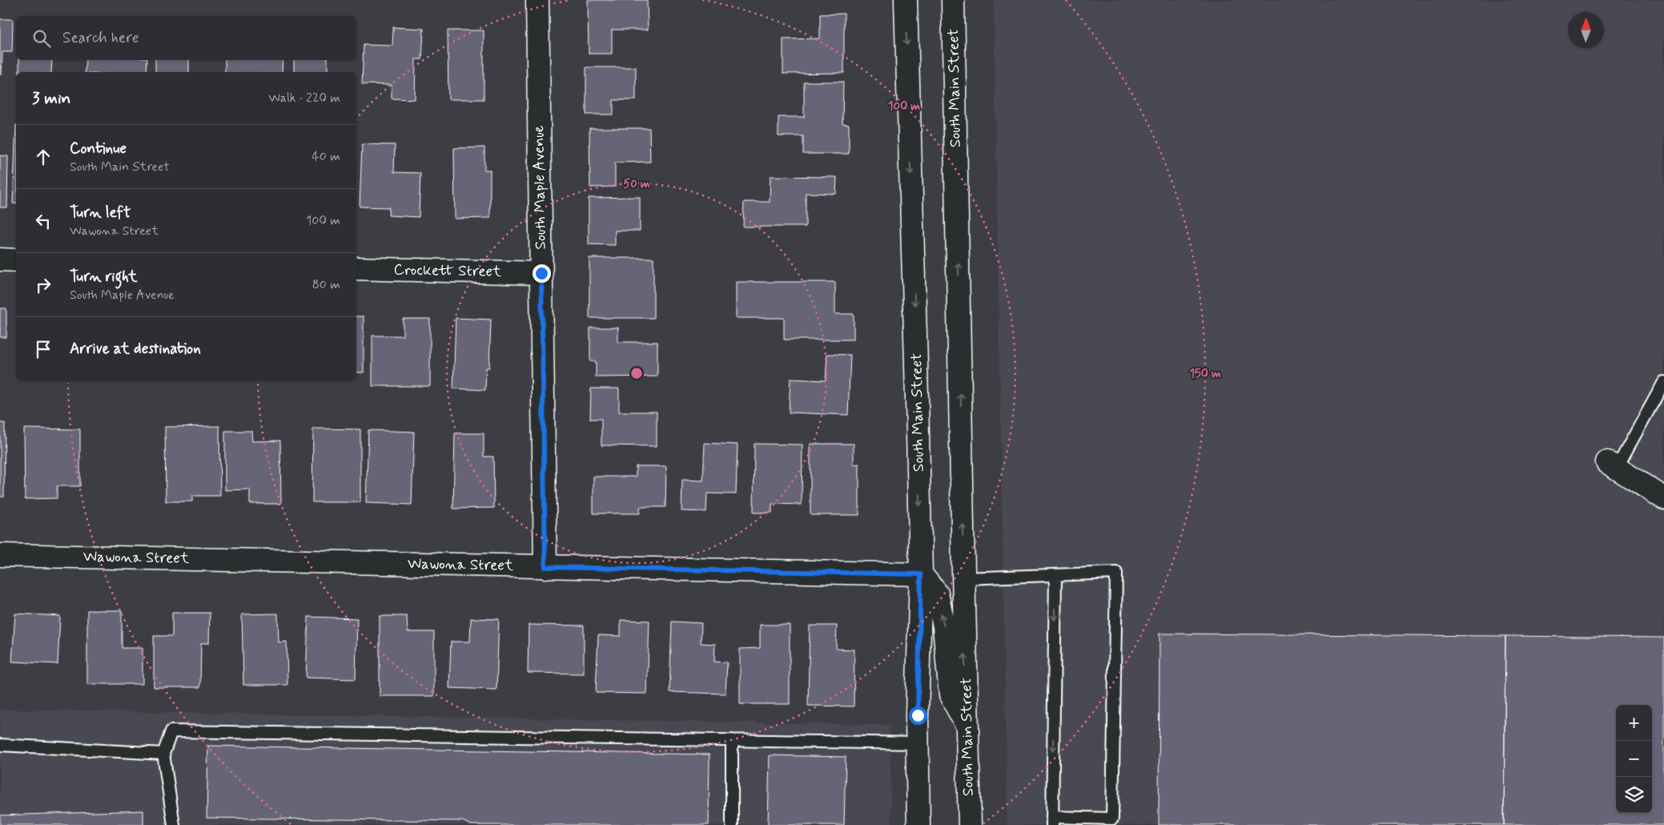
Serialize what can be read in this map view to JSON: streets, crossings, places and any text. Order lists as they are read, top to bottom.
{
  "streets": {
    "main road": [
      "South Main Street",
      "South Maple Avenue",
      "Crockett Street",
      "Wawona Street"
    ]
  },
  "crossings": [
    ["South Main Street", "Wawona Street"],
    ["South Maple Avenue", "Crockett Street"],
    ["South Maple Avenue", "Wawona Street"]
  ],
  "north": "top",
  "page": {
    "search": "Search here",
    "heading": ["3 min", "Walk · 220 m"],
    "list": [
      ["Continue", "South Main Street", "40 m"],
      ["Turn left", "Wawona Street", "100 m"],
      ["Turn right", "South Maple Avenue", "80 m"],
      "Arrive at destination"
    ],
    "map_buttons": ["+", "−"]
  },
  "rings": ["100 m", "50 m", "150 m"]
}
